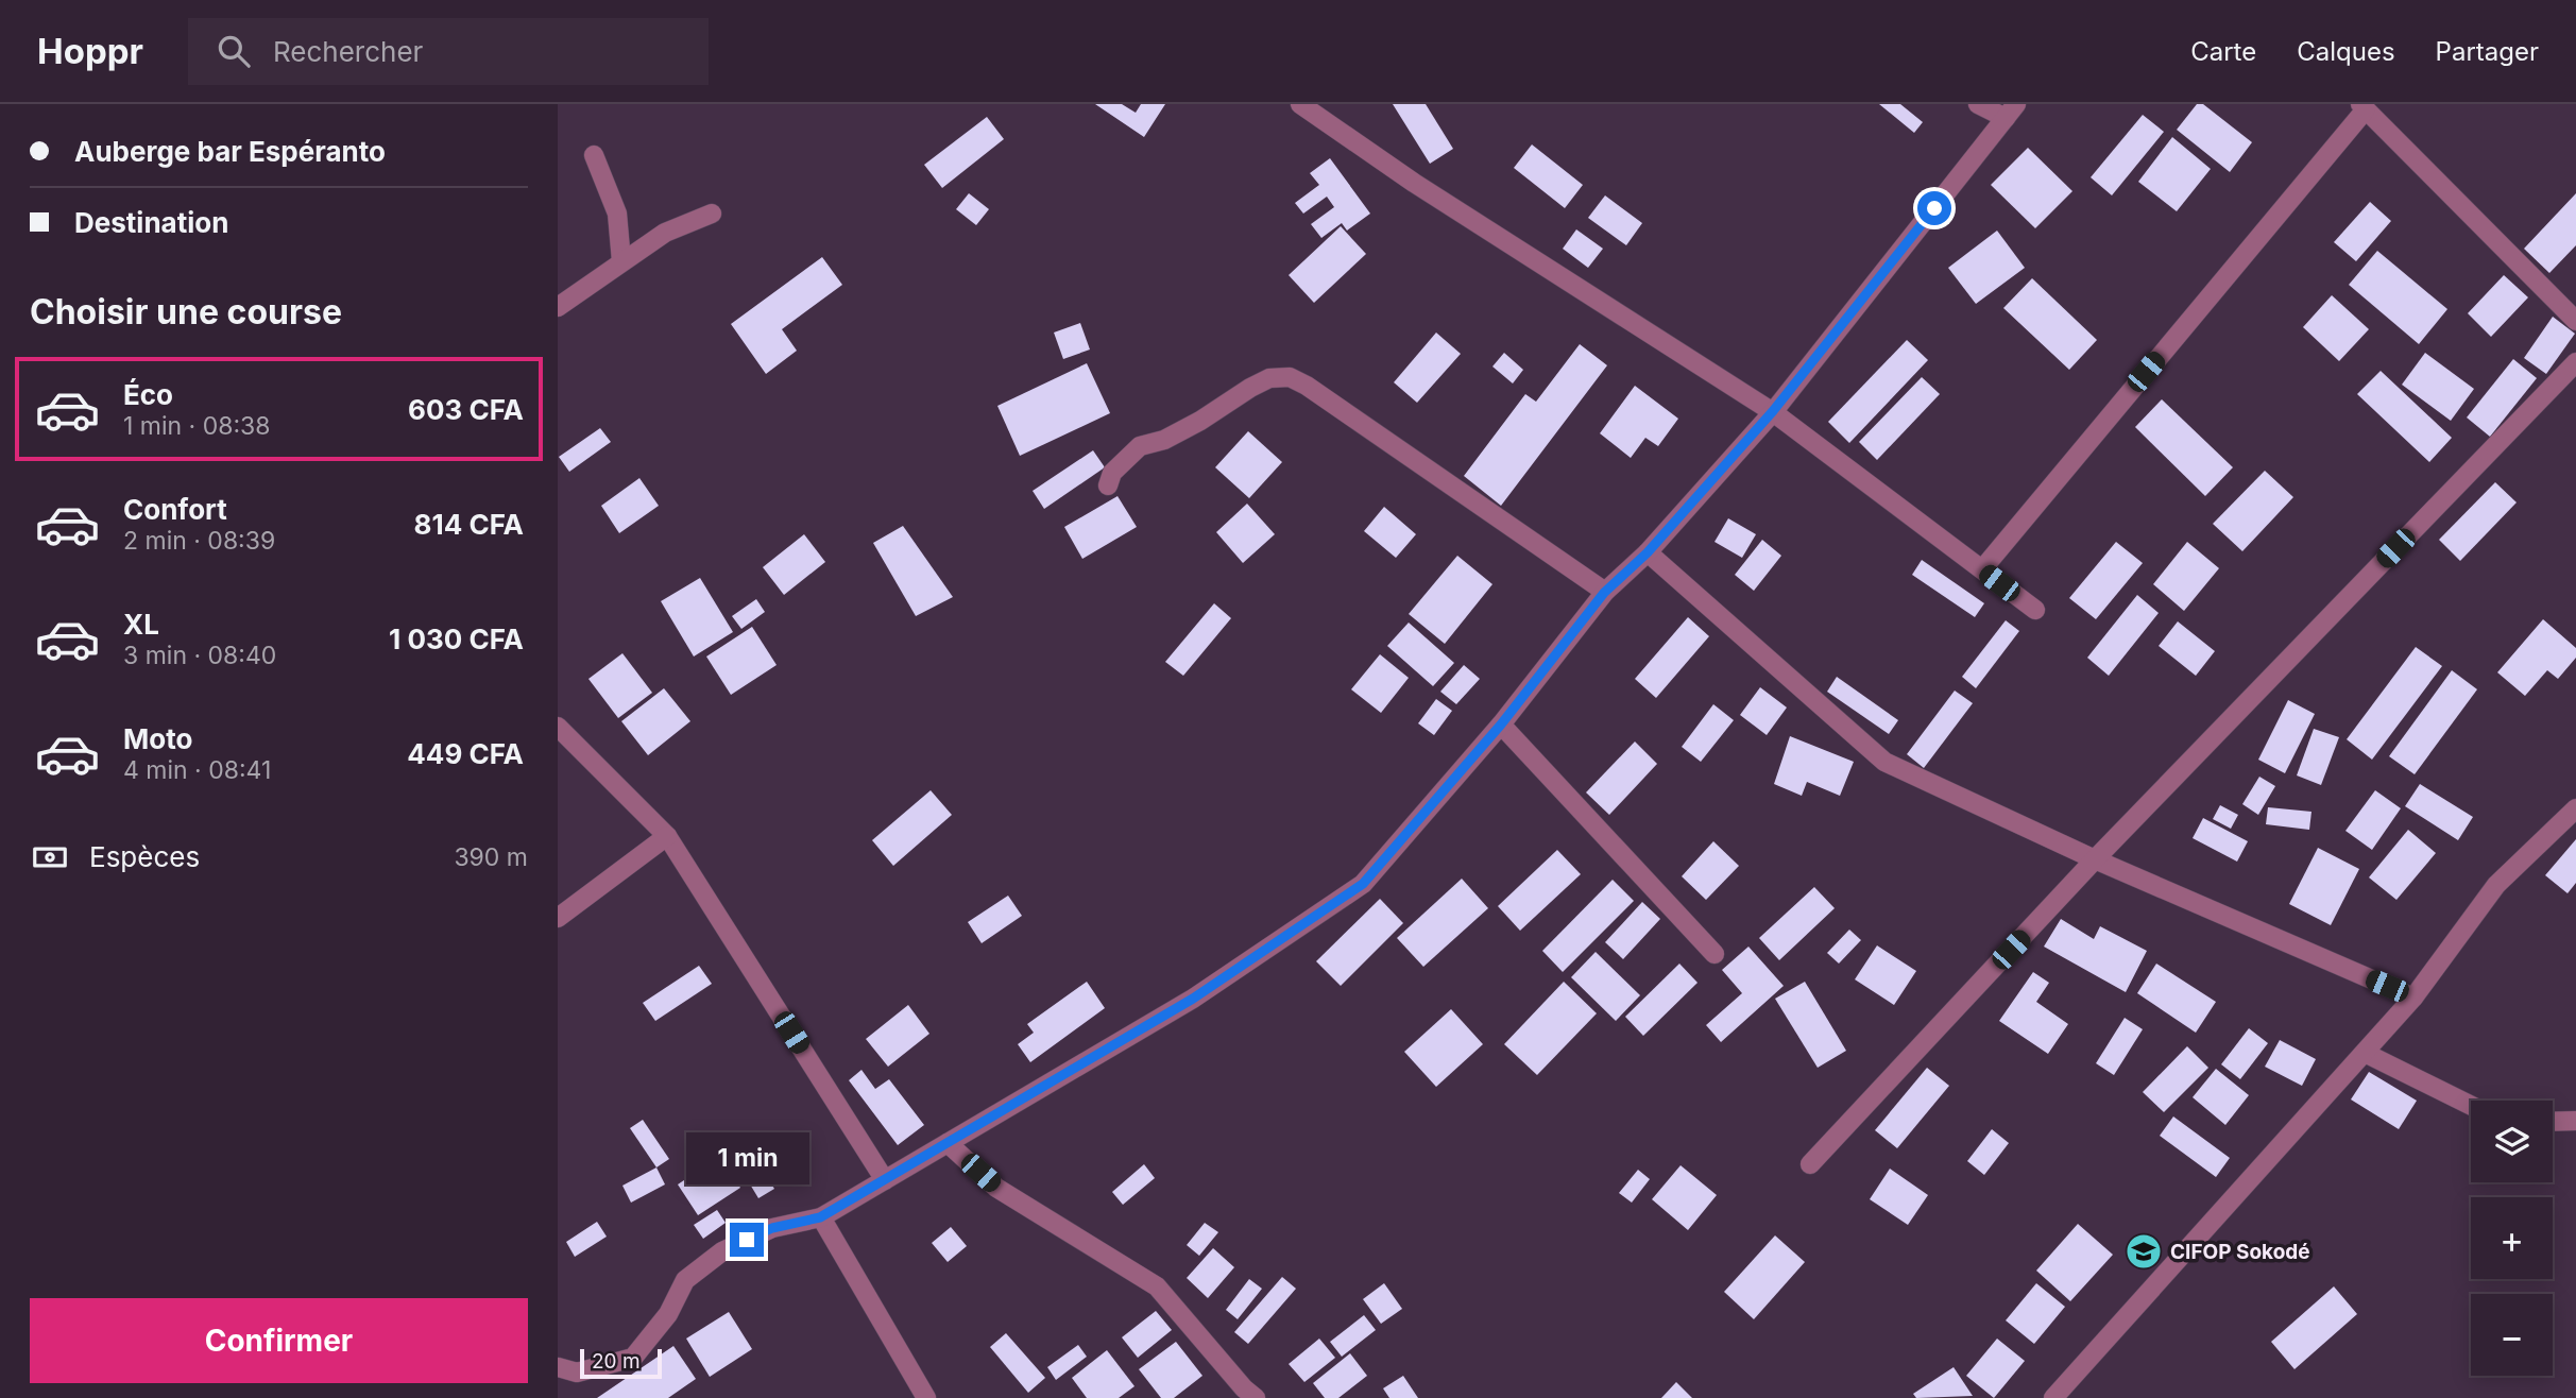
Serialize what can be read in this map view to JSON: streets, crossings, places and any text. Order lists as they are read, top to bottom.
{
  "places": {
    "school or university": ["CIFOP Sokodé"]
  },
  "scale_bar": "20 m",
  "page": {
    "header": "Hoppr",
    "search": "Rechercher",
    "nav": ["Carte", "Calques", "Partager"],
    "banner": ["Auberge bar Espéranto", "Destination"],
    "heading": "Choisir une course",
    "list": [
      {
        "name": "Éco",
        "note": "1 min · 08:38",
        "value": "603 CFA"
      },
      {
        "name": "Confort",
        "note": "2 min · 08:39",
        "value": "814 CFA"
      },
      {
        "name": "XL",
        "note": "3 min · 08:40",
        "value": "1 030 CFA"
      },
      {
        "name": "Moto",
        "note": "4 min · 08:41",
        "value": "449 CFA"
      }
    ],
    "pay": ["Espèces", "390 m"],
    "map_buttons": ["+", "−"],
    "bubble": "1 min",
    "buttons": "Confirmer",
    "scale": "20 m"
  }
}
